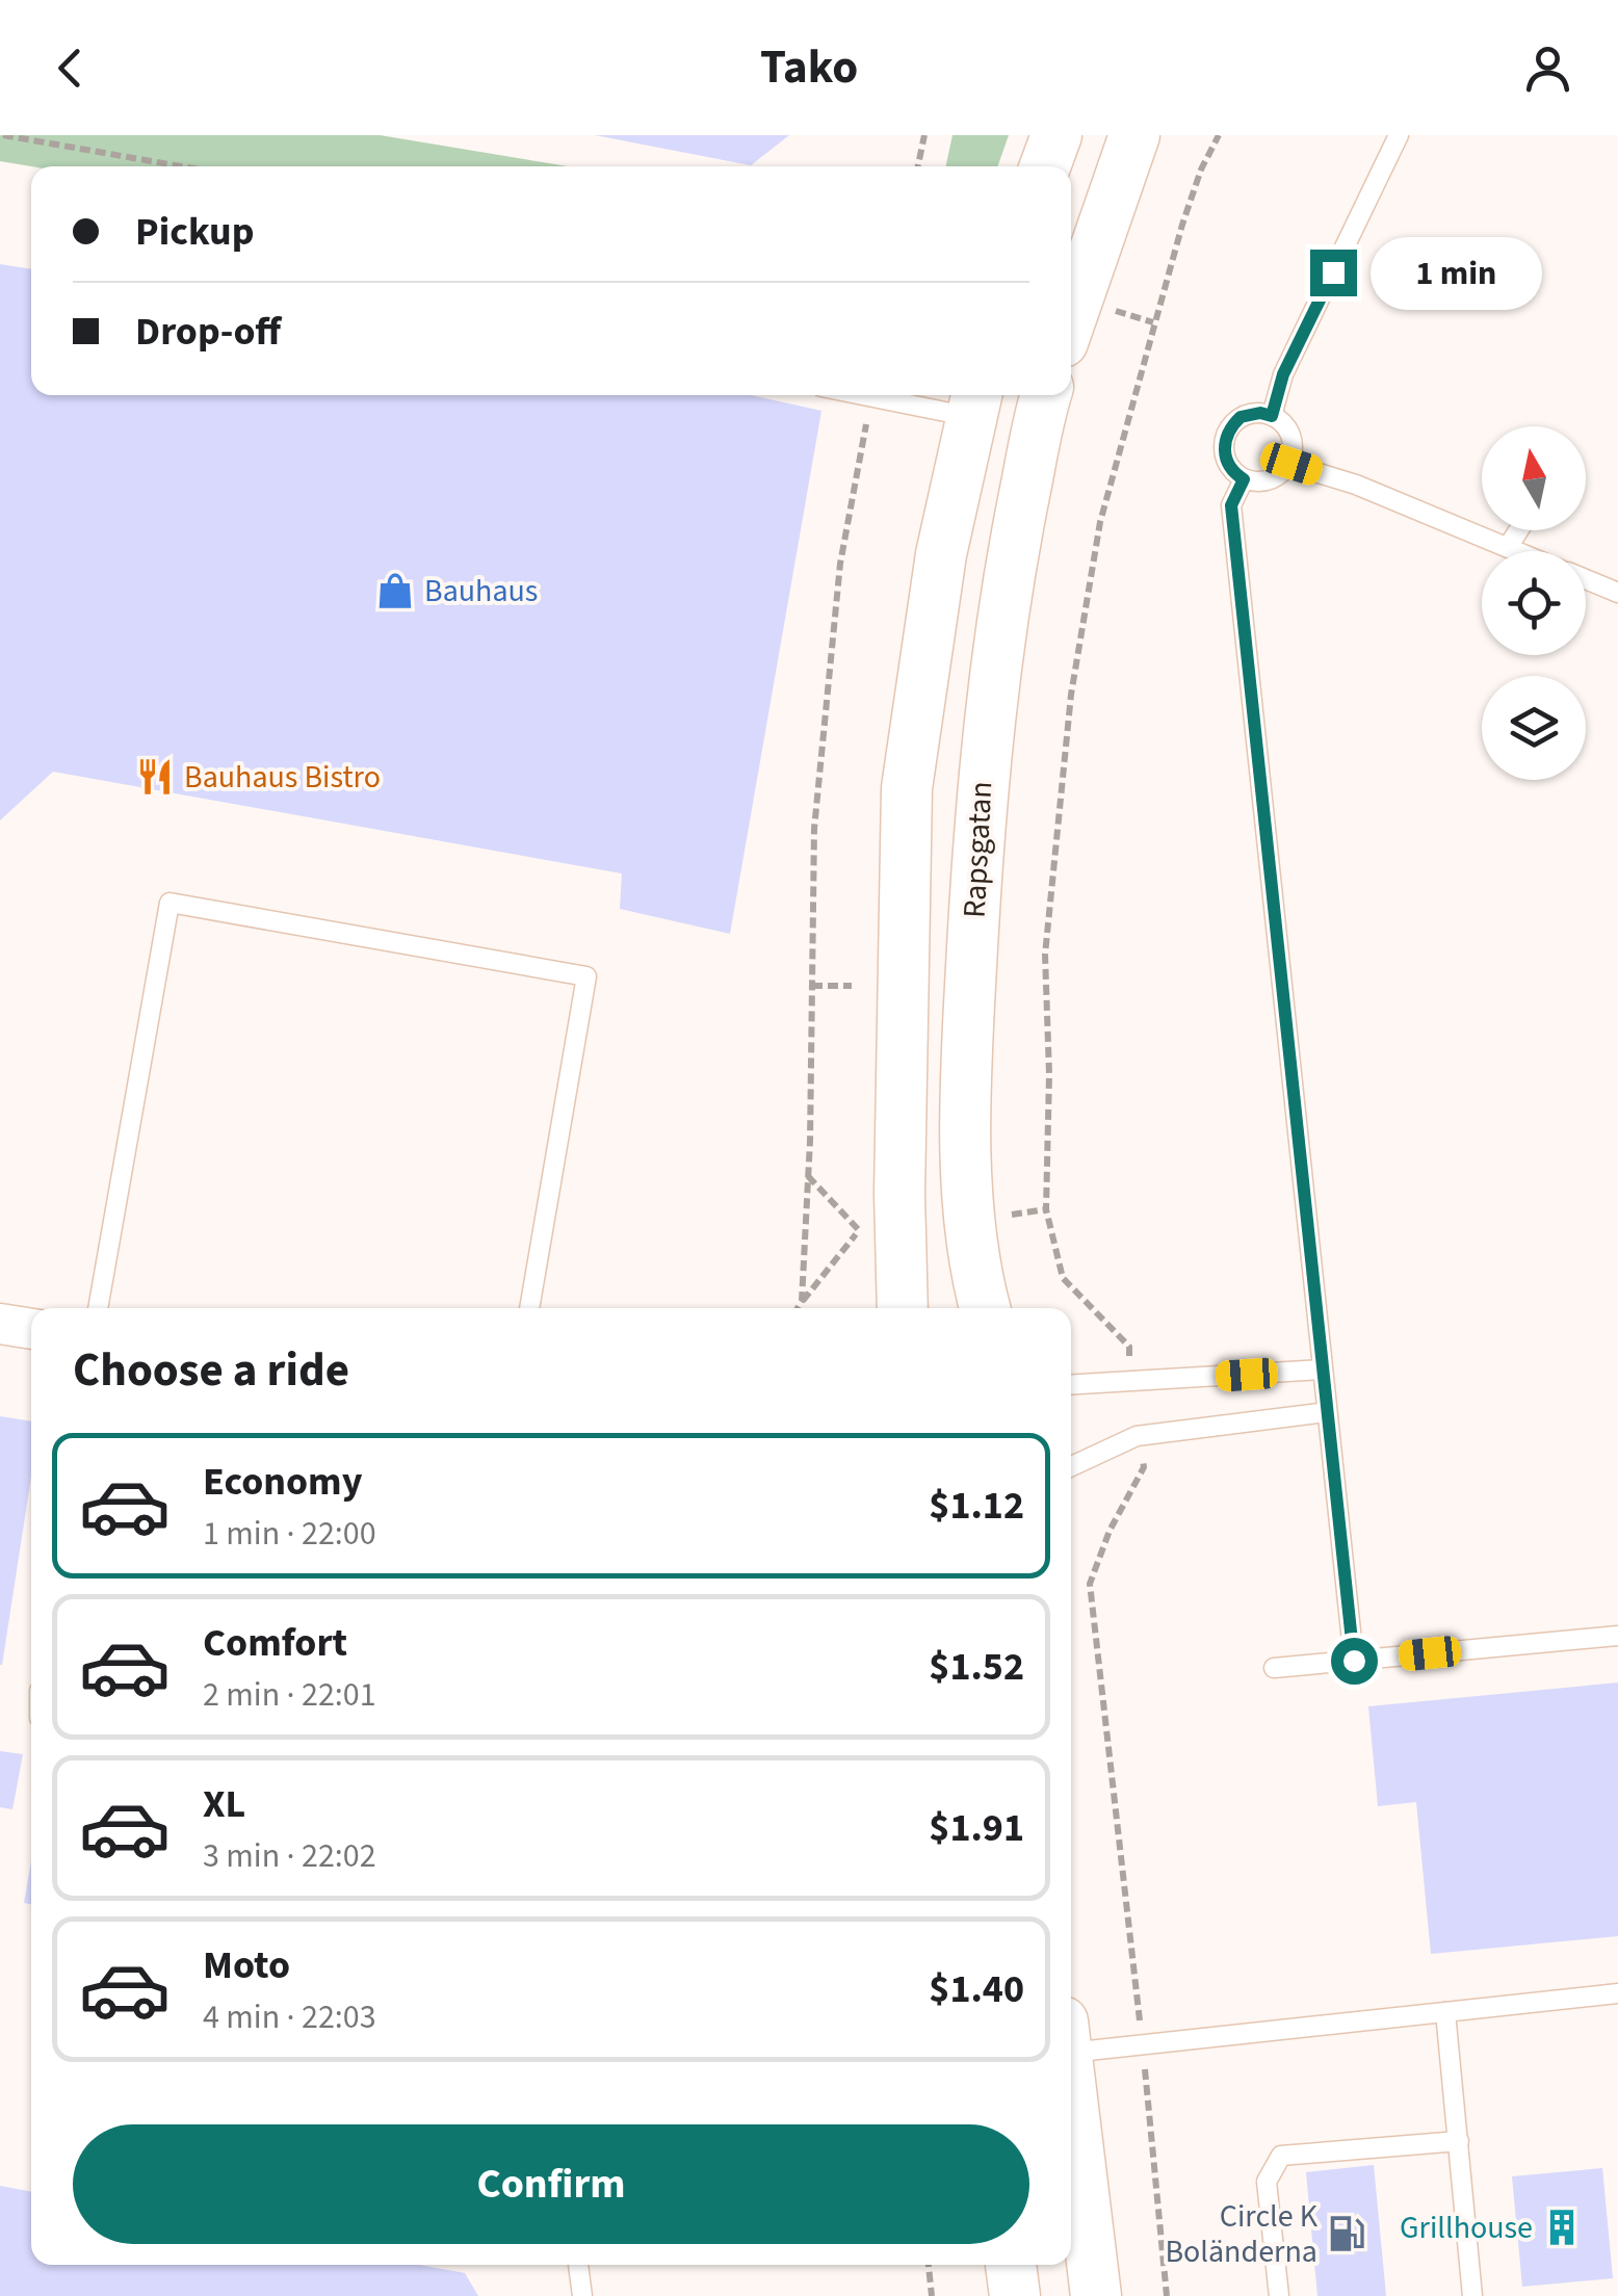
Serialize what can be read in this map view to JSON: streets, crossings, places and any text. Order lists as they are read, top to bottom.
{
  "streets": {
    "street": ["Rapsgatan"]
  },
  "places": {
    "shop": ["Bauhaus"],
    "restaurant": ["Bauhaus Bistro"],
    "building": ["Grillhouse"],
    "fuel station": ["Circle K Boländerna"]
  },
  "north": "top",
  "page": {
    "header": "Tako",
    "banner": ["Pickup", "Drop-off"],
    "bubble": "1 min",
    "heading": "Choose a ride",
    "list": [
      {
        "name": "Economy",
        "note": "1 min · 22:00",
        "value": "$1.12"
      },
      {
        "name": "Comfort",
        "note": "2 min · 22:01",
        "value": "$1.52"
      },
      {
        "name": "XL",
        "note": "3 min · 22:02",
        "value": "$1.91"
      },
      {
        "name": "Moto",
        "note": "4 min · 22:03",
        "value": "$1.40"
      }
    ],
    "buttons": "Confirm"
  }
}
